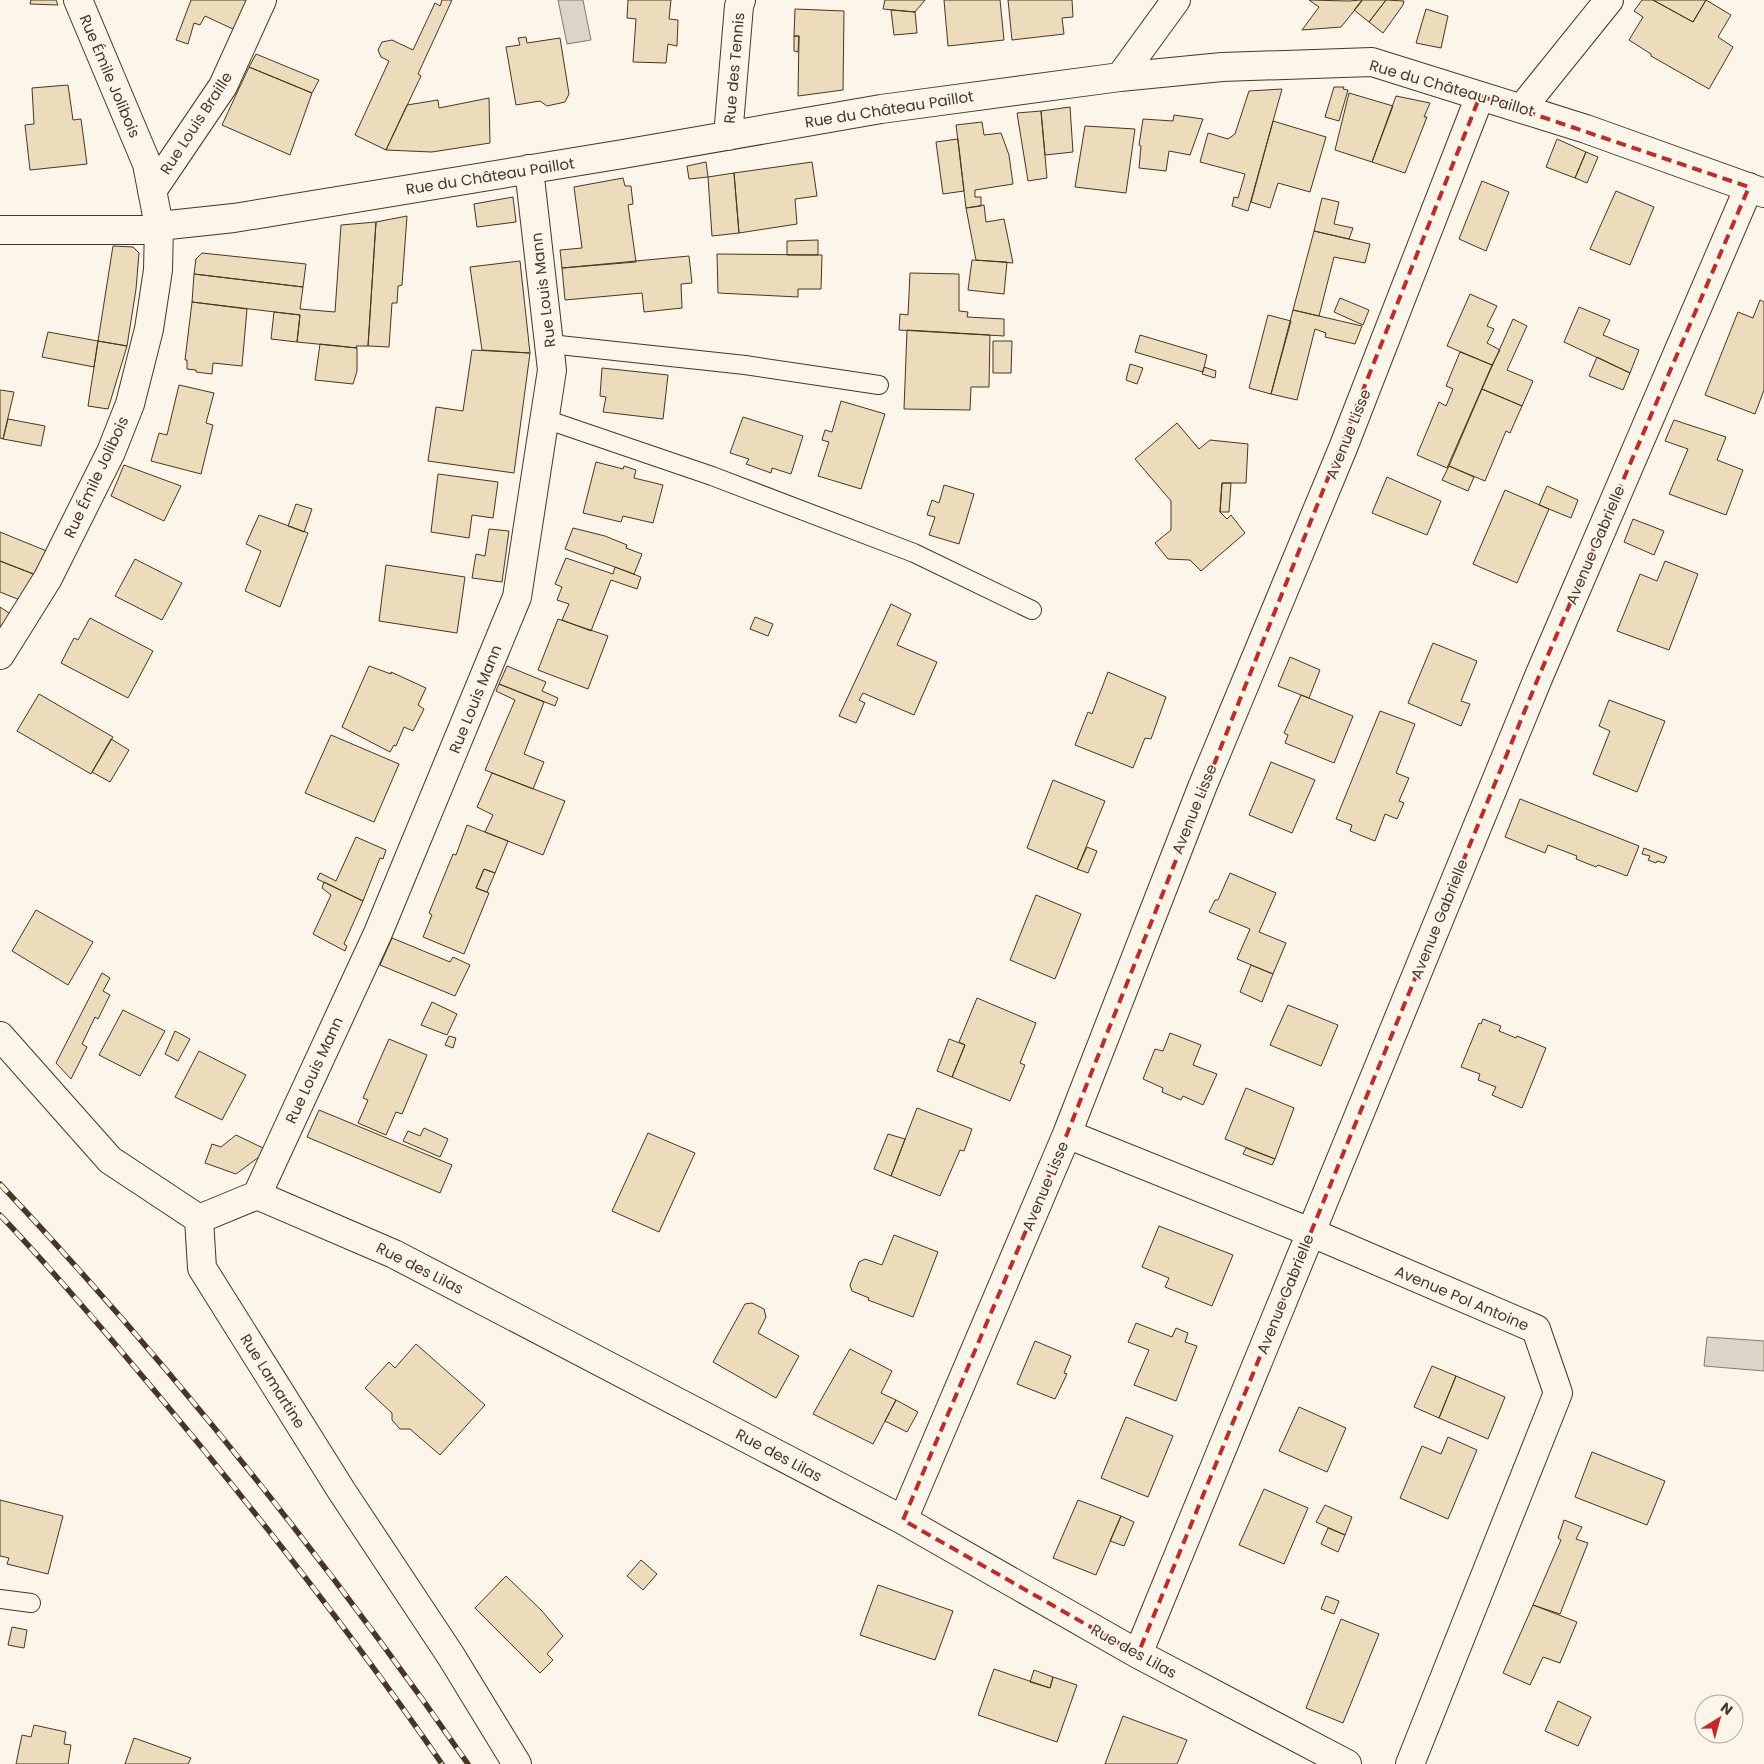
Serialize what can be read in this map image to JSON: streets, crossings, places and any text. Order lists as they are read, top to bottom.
{
  "streets": {
    "street": [
      "Rue des Tennis",
      "Rue Émile Jolibois",
      "Rue du Château Paillot",
      "Rue Louis Braille",
      "Rue Louis Mann",
      "Avenue Lisse",
      "Avenue Gabrielle",
      "Rue des Lilas",
      "Avenue Pol Antoine",
      "Rue Lamartine"
    ]
  },
  "crossings": [
    ["Rue des Tennis", "Rue du Château Paillot"],
    ["Rue Émile Jolibois", "Rue du Château Paillot"],
    ["Rue Émile Jolibois", "Rue Louis Braille"],
    ["Rue du Château Paillot", "Rue Louis Mann"],
    ["Rue du Château Paillot", "Avenue Lisse"],
    ["Rue du Château Paillot", "Avenue Gabrielle"],
    ["Rue Louis Mann", "Rue des Lilas"],
    ["Avenue Lisse", "Rue des Lilas"],
    ["Avenue Lisse", "Avenue Pol Antoine"],
    ["Avenue Gabrielle", "Rue des Lilas"],
    ["Avenue Gabrielle", "Avenue Pol Antoine"]
  ],
  "north": "top right"
}
